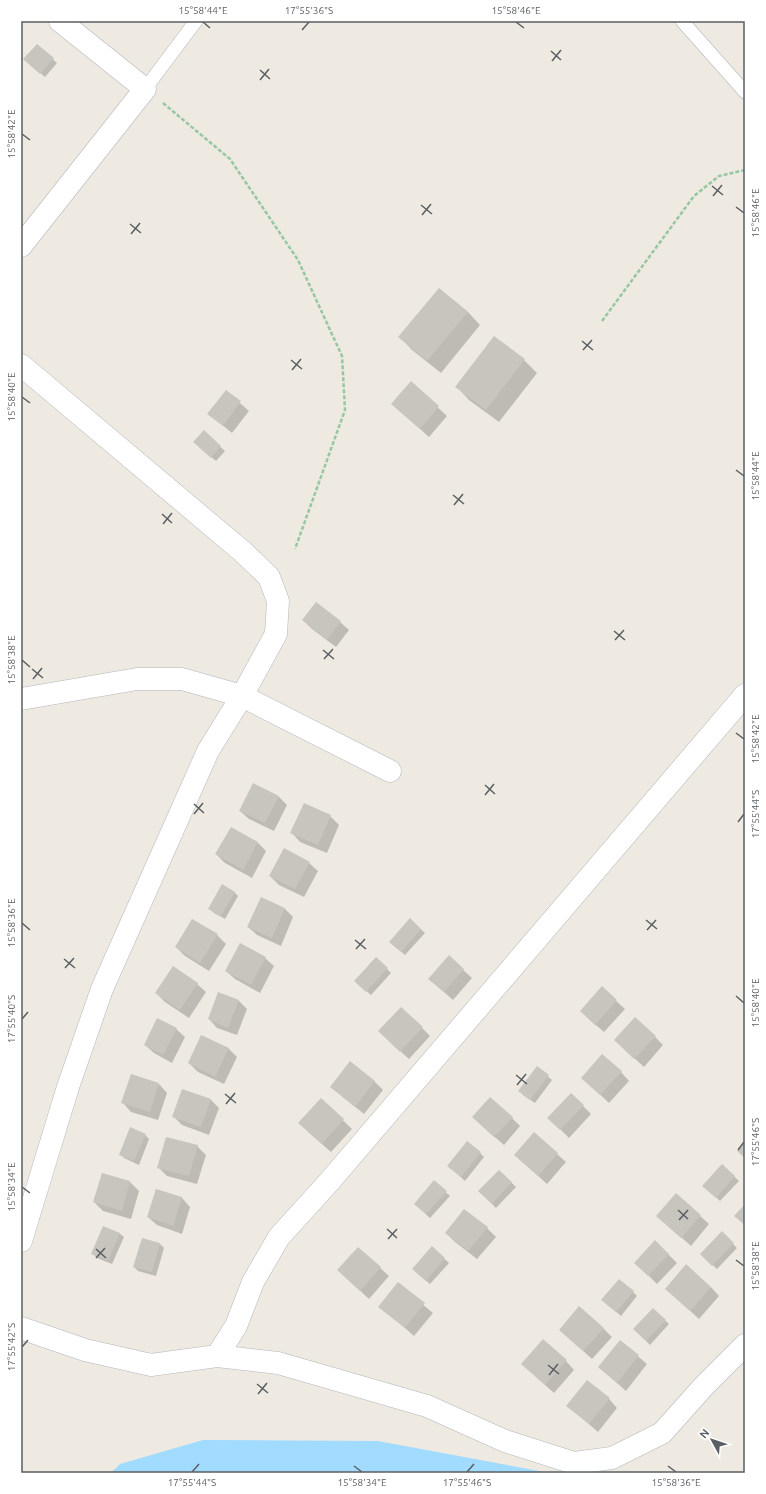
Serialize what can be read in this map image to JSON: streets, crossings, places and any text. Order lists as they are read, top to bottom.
{
  "north": "top left",
  "coordinates": [
    "15°58'44\"E",
    "17°55'36\"S",
    "15°58'46\"E",
    "15°58'42\"E",
    "15°58'40\"E",
    "15°58'38\"E",
    "17°55'44\"S",
    "15°58'36\"E",
    "17°55'40\"S",
    "17°55'46\"S",
    "15°58'34\"E",
    "17°55'42\"S"
  ]
}
